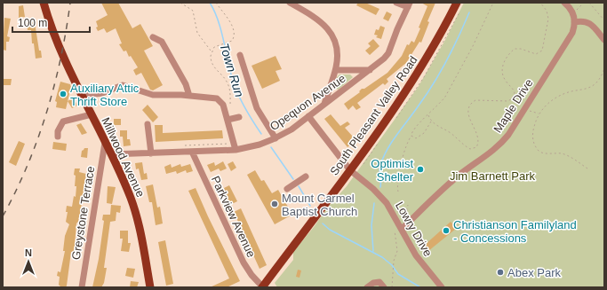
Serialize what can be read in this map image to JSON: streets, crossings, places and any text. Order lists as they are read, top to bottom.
{
  "streets": {
    "main road": ["South Pleasant Valley Road", "Millwood Avenue"],
    "street": [
      "Opequon Avenue",
      "Maple Drive",
      "Greystone Terrace",
      "Parkview Avenue",
      "Lowry Drive"
    ]
  },
  "crossings": [
    ["Opequon Avenue", "Millwood Avenue"],
    ["Opequon Avenue", "Parkview Avenue"],
    ["Opequon Avenue", "Lowry Drive"],
    ["Maple Drive", "Lowry Drive"],
    ["South Pleasant Valley Road", "Parkview Avenue"],
    ["South Pleasant Valley Road", "Lowry Drive"],
    ["Millwood Avenue", "Greystone Terrace"]
  ],
  "water": ["Town Run"],
  "parks": ["Jim Barnett Park"],
  "places": [
    "Auxiliary Attic Thrift Store",
    "Optimist Shelter",
    "Mount Carmel Baptist Church",
    "Christianson Familyland - Concessions",
    "Abex Park"
  ],
  "scale_bar": "100 m",
  "north": "top"
}
